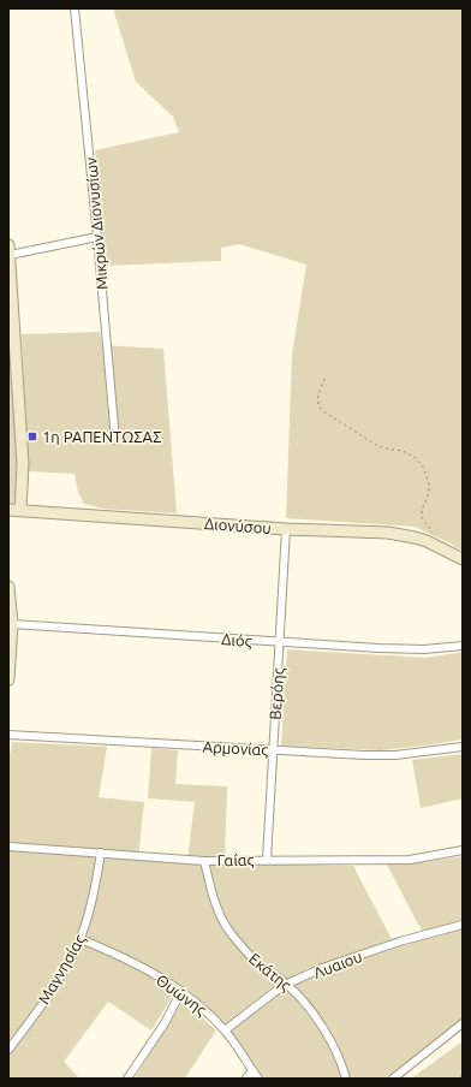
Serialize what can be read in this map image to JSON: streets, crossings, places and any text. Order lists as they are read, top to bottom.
{
  "streets": {
    "main road": ["Διονύσου"],
    "street": [
      "Μικρών Διονυσίων",
      "Διός",
      "Βερόης",
      "Αρμονίας",
      "Γαίας",
      "Λυαιου",
      "Μαγνησίας",
      "Εκάτης",
      "Θυώνης"
    ]
  },
  "crossings": [
    ["Διονύσου", "Βερόης"],
    ["Διός", "Βερόης"],
    ["Βερόης", "Αρμονίας"],
    ["Βερόης", "Γαίας"],
    ["Γαίας", "Μαγνησίας"],
    ["Γαίας", "Εκάτης"],
    ["Λυαιου", "Εκάτης"],
    ["Λυαιου", "Θυώνης"],
    ["Μαγνησίας", "Θυώνης"]
  ],
  "places": {
    "transit": ["1η ΡΑΠΕΝΤΩΣΑΣ"]
  }
}
